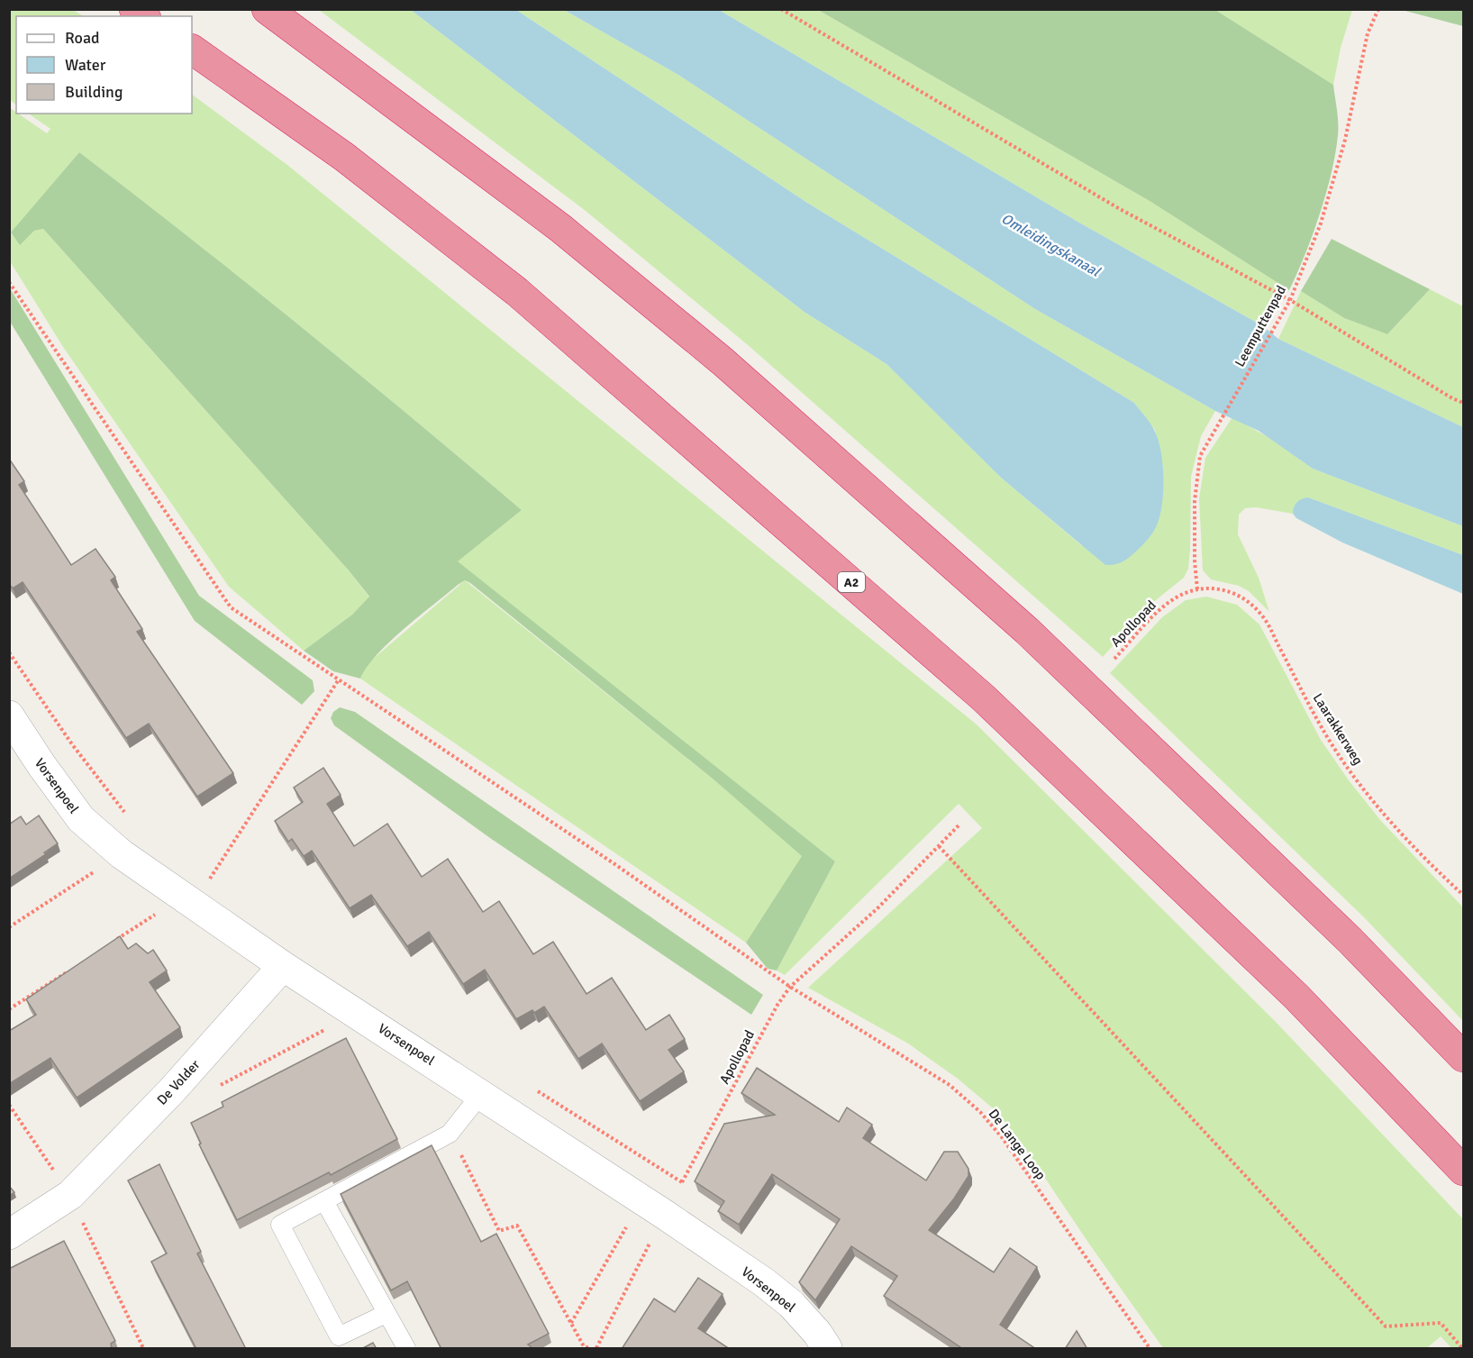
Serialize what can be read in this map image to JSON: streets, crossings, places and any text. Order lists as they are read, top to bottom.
{
  "streets": {
    "highway": ["A2"],
    "street": ["Vorsenpoel", "De Volder"],
    "path": [
      "Leemputtenpad",
      "Apollopad",
      "Laarakkerweg",
      "De Lange Loop"
    ]
  },
  "crossings": [
    ["Leemputtenpad", "Apollopad"],
    ["Leemputtenpad", "Laarakkerweg"],
    ["Apollopad", "Laarakkerweg"],
    ["Apollopad", "Vorsenpoel"],
    ["Apollopad", "De Lange Loop"],
    ["Vorsenpoel", "De Volder"]
  ],
  "water": ["Omleidingskanaal"],
  "legend": ["Road", "Water", "Building"]
}
